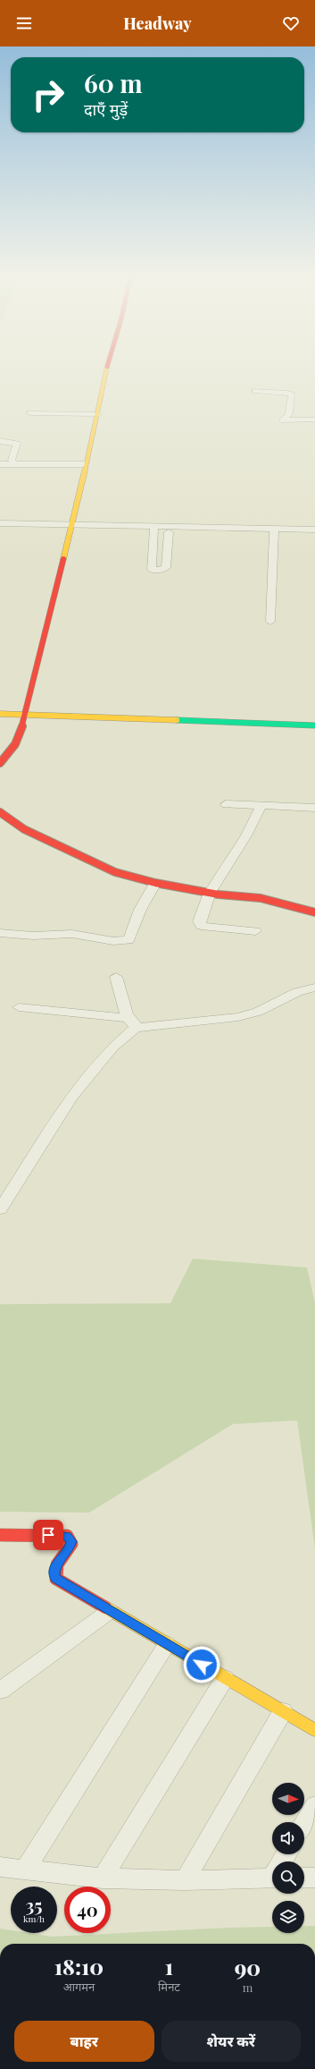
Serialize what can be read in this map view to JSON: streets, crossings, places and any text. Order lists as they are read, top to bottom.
{
  "north": "right",
  "page": {
    "header": "Headway",
    "turn": ["60 m", "दाएँ मुड़ें"],
    "speed": "35 km/h",
    "limit": "40",
    "eta": [
      "18:10",
      "आगमन",
      "1",
      "मिनट",
      "90",
      "m"
    ],
    "buttons": ["बाहर", "शेयर करें"]
  }
}
